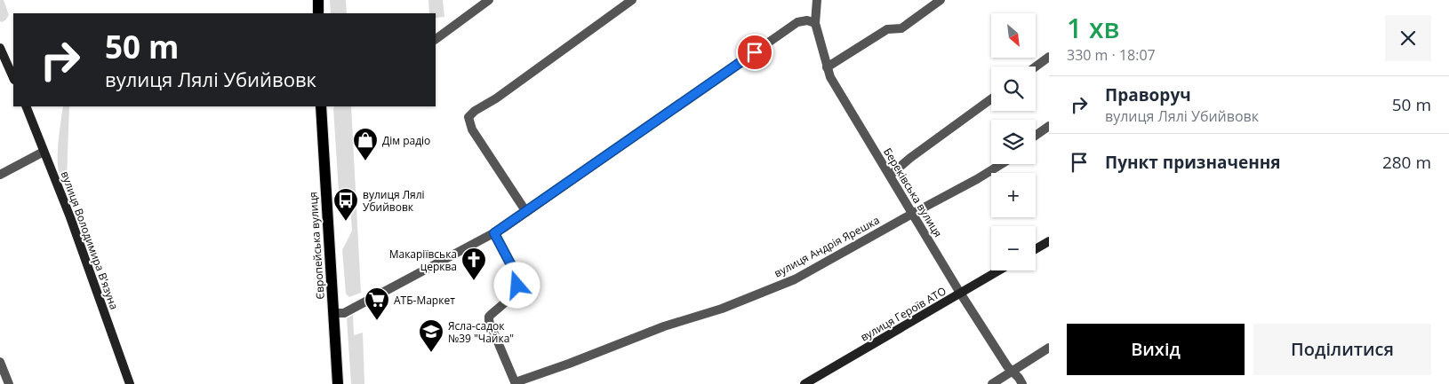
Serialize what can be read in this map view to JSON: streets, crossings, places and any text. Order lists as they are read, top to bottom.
{
  "streets": {
    "main road": ["вулиця Володимира В'язуна", "Європейська вулиця", "вулиця Героїв АТО"],
    "street": ["Береківська вулиця", "вулиця Андрія Ярешка"]
  },
  "crossings": [
    ["Береківська вулиця", "вулиця Андрія Ярешка"],
    ["Береківська вулиця", "вулиця Героїв АТО"]
  ],
  "places": {
    "shop": ["Дім радіо"],
    "bus stop": ["вулиця Лялі Убийвовк"],
    "church": ["Макаріївська церква"],
    "supermarket": ["АТБ-Маркет"],
    "school or university": ["Ясла-садок №39 \"Чайка\""]
  },
  "north": "bottom right",
  "page": {
    "heading": ["1 хв", "330 m · 18:07"],
    "map_buttons": ["+", "−"],
    "turn": ["50 m", "вулиця Лялі Убийвовк"],
    "list": [
      {
        "name": "Праворуч",
        "note": "вулиця Лялі Убийвовк",
        "value": "50 m"
      },
      {
        "name": "Пункт призначення",
        "value": "280 m"
      }
    ],
    "buttons": ["Вихід", "Поділитися"]
  }
}
